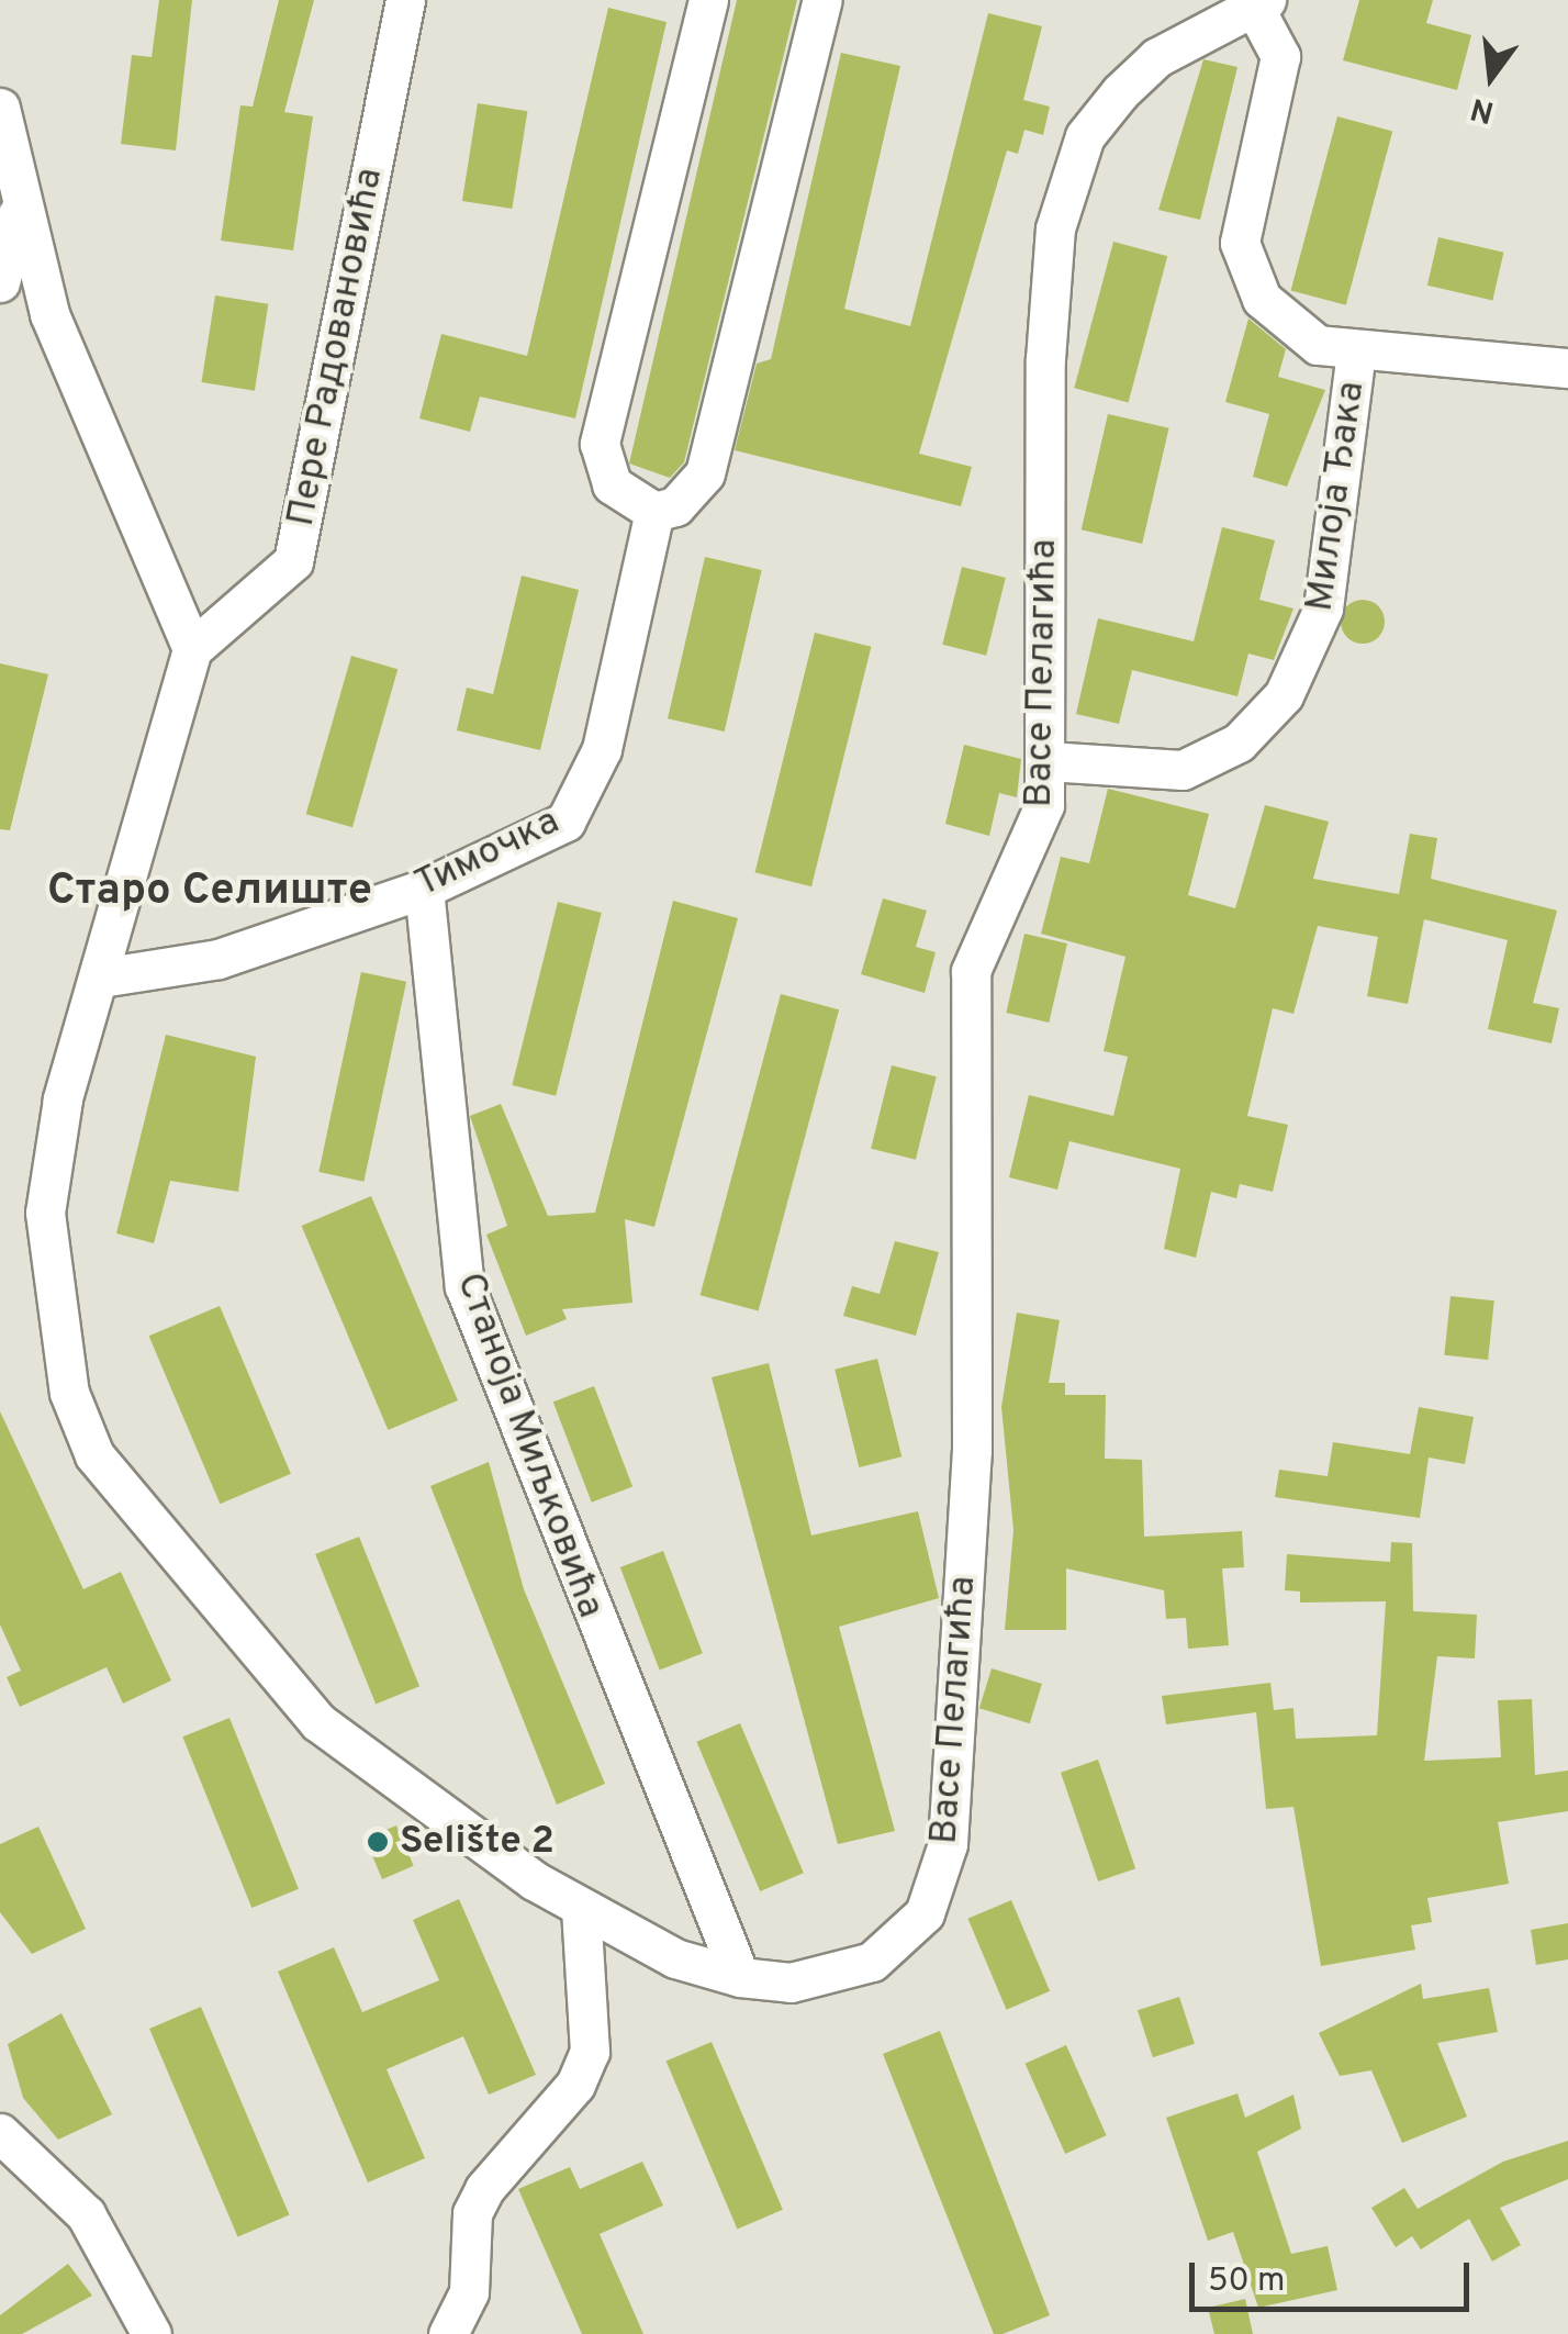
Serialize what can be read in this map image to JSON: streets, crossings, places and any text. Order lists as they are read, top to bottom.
{
  "streets": {
    "street": [
      "Пере Радовановића",
      "Милоја Ђака",
      "Васе Пелагића",
      "Тимочка",
      "Станоја Миљковића"
    ]
  },
  "crossings": [
    ["Пере Радовановића", "Васе Пелагића"],
    ["Милоја Ђака", "Васе Пелагића"],
    ["Васе Пелагића", "Тимочка"],
    ["Васе Пелагића", "Станоја Миљковића"],
    ["Тимочка", "Станоја Миљковића"]
  ],
  "districts": ["Старо Селиште"],
  "places": ["Selište 2"],
  "scale_bar": "50 m",
  "north": "bottom"
}
